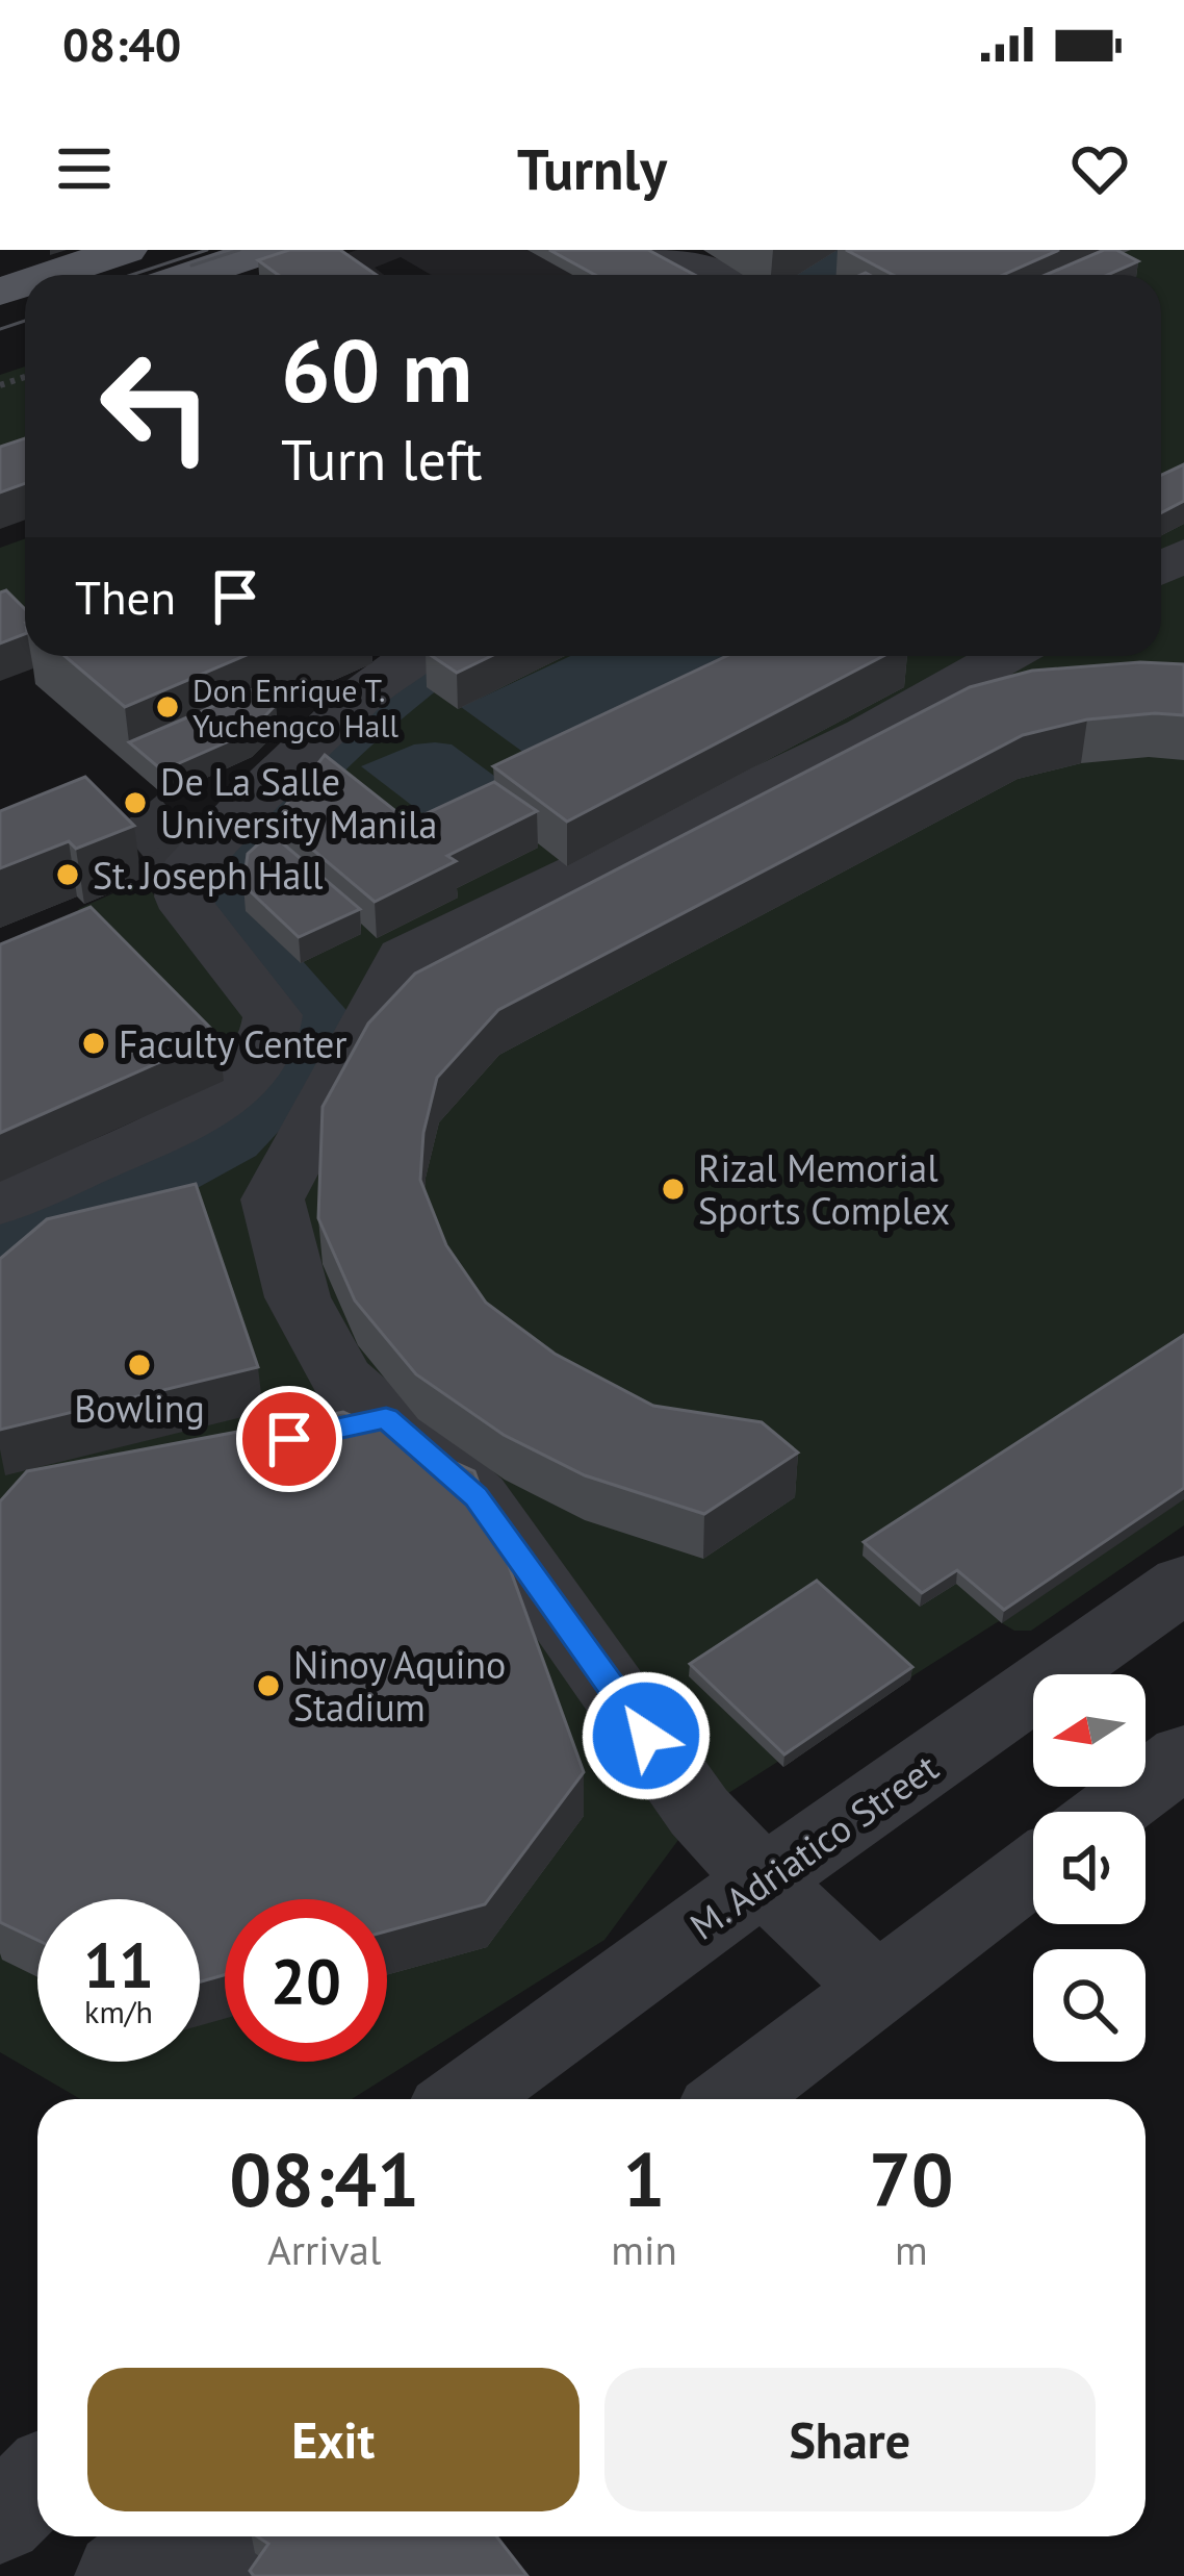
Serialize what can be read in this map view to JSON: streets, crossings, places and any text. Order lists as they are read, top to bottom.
{
  "streets": {
    "street": ["M. Adriatico Street"]
  },
  "places": [
    "Don Enrique T. Yuchengco Hall",
    "De La Salle University Manila",
    "St. Joseph Hall",
    "Faculty Center",
    "Rizal Memorial Sports Complex",
    "Bowling",
    "Ninoy Aquino Stadium"
  ],
  "north": "left",
  "page": {
    "status": "08:40",
    "header": "Turnly",
    "turn": ["60 m", "Turn left"],
    "then": "Then",
    "speed": "11 km/h",
    "limit": "20",
    "eta": [
      "08:41",
      "Arrival",
      "1",
      "min",
      "70",
      "m"
    ],
    "buttons": ["Exit", "Share"]
  }
}
